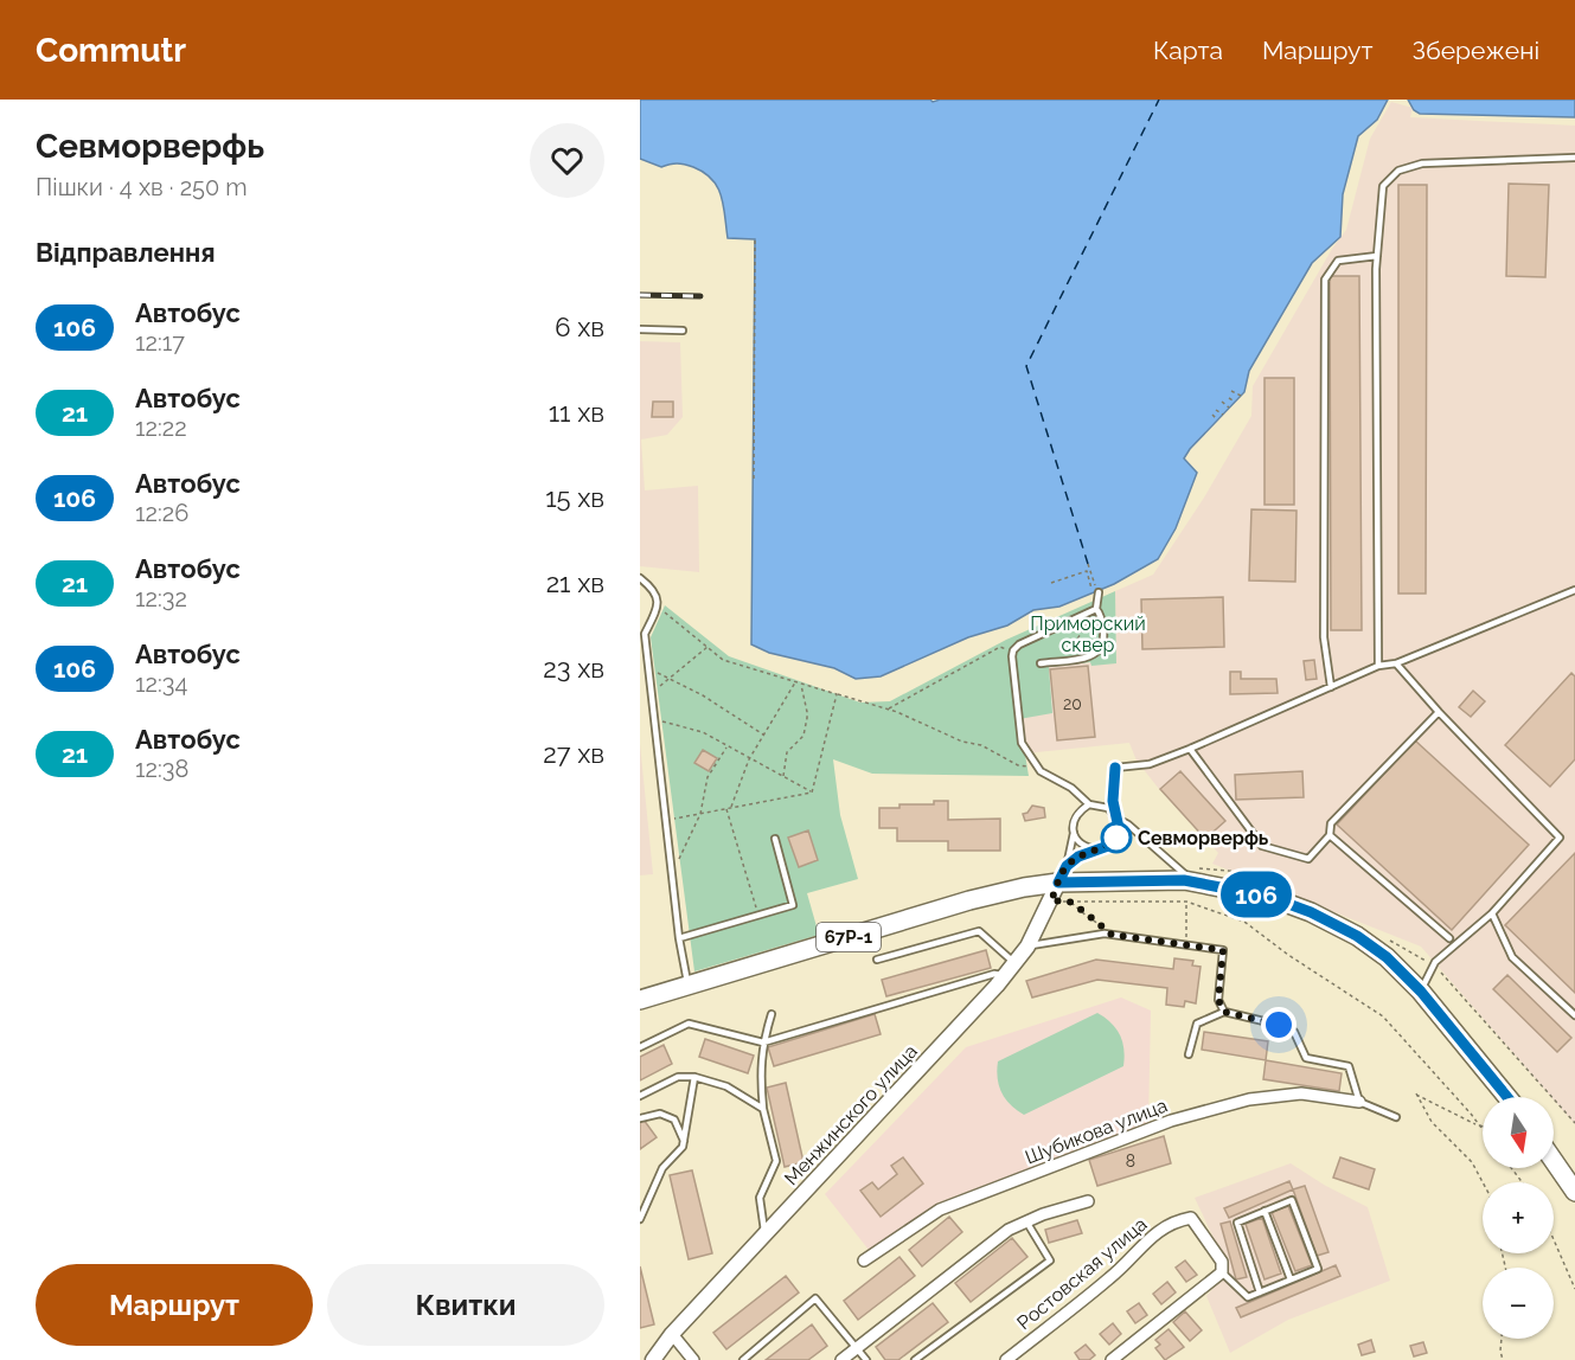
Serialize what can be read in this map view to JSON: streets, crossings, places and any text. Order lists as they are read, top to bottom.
{
  "streets": {
    "main road": ["67Р-1"],
    "street": ["Менжинского улица", "Шубикова улица", "Ростовская улица"]
  },
  "crossings": [
    ["67Р-1", "Менжинского улица"]
  ],
  "parks": ["Приморский сквер"],
  "places": ["Севморверфь"],
  "lines": ["bus line 106"],
  "house_numbers": ["20", "8"],
  "north": "bottom",
  "page": {
    "header": "Commutr",
    "nav": ["Карта", "Маршрут", "Збережені"],
    "heading": [
      ["Севморверфь", "Пішки · 4 хв · 250 m"],
      "Відправлення"
    ],
    "on_map": "106",
    "list": [
      {
        "mark": "106",
        "name": "Автобус",
        "note": "12:17",
        "value": "6 хв"
      },
      {
        "mark": "21",
        "name": "Автобус",
        "note": "12:22",
        "value": "11 хв"
      },
      {
        "mark": "106",
        "name": "Автобус",
        "note": "12:26",
        "value": "15 хв"
      },
      {
        "mark": "21",
        "name": "Автобус",
        "note": "12:32",
        "value": "21 хв"
      },
      {
        "mark": "106",
        "name": "Автобус",
        "note": "12:34",
        "value": "23 хв"
      },
      {
        "mark": "21",
        "name": "Автобус",
        "note": "12:38",
        "value": "27 хв"
      }
    ],
    "map_buttons": ["+", "−"],
    "buttons": ["Маршрут", "Квитки"]
  }
}
